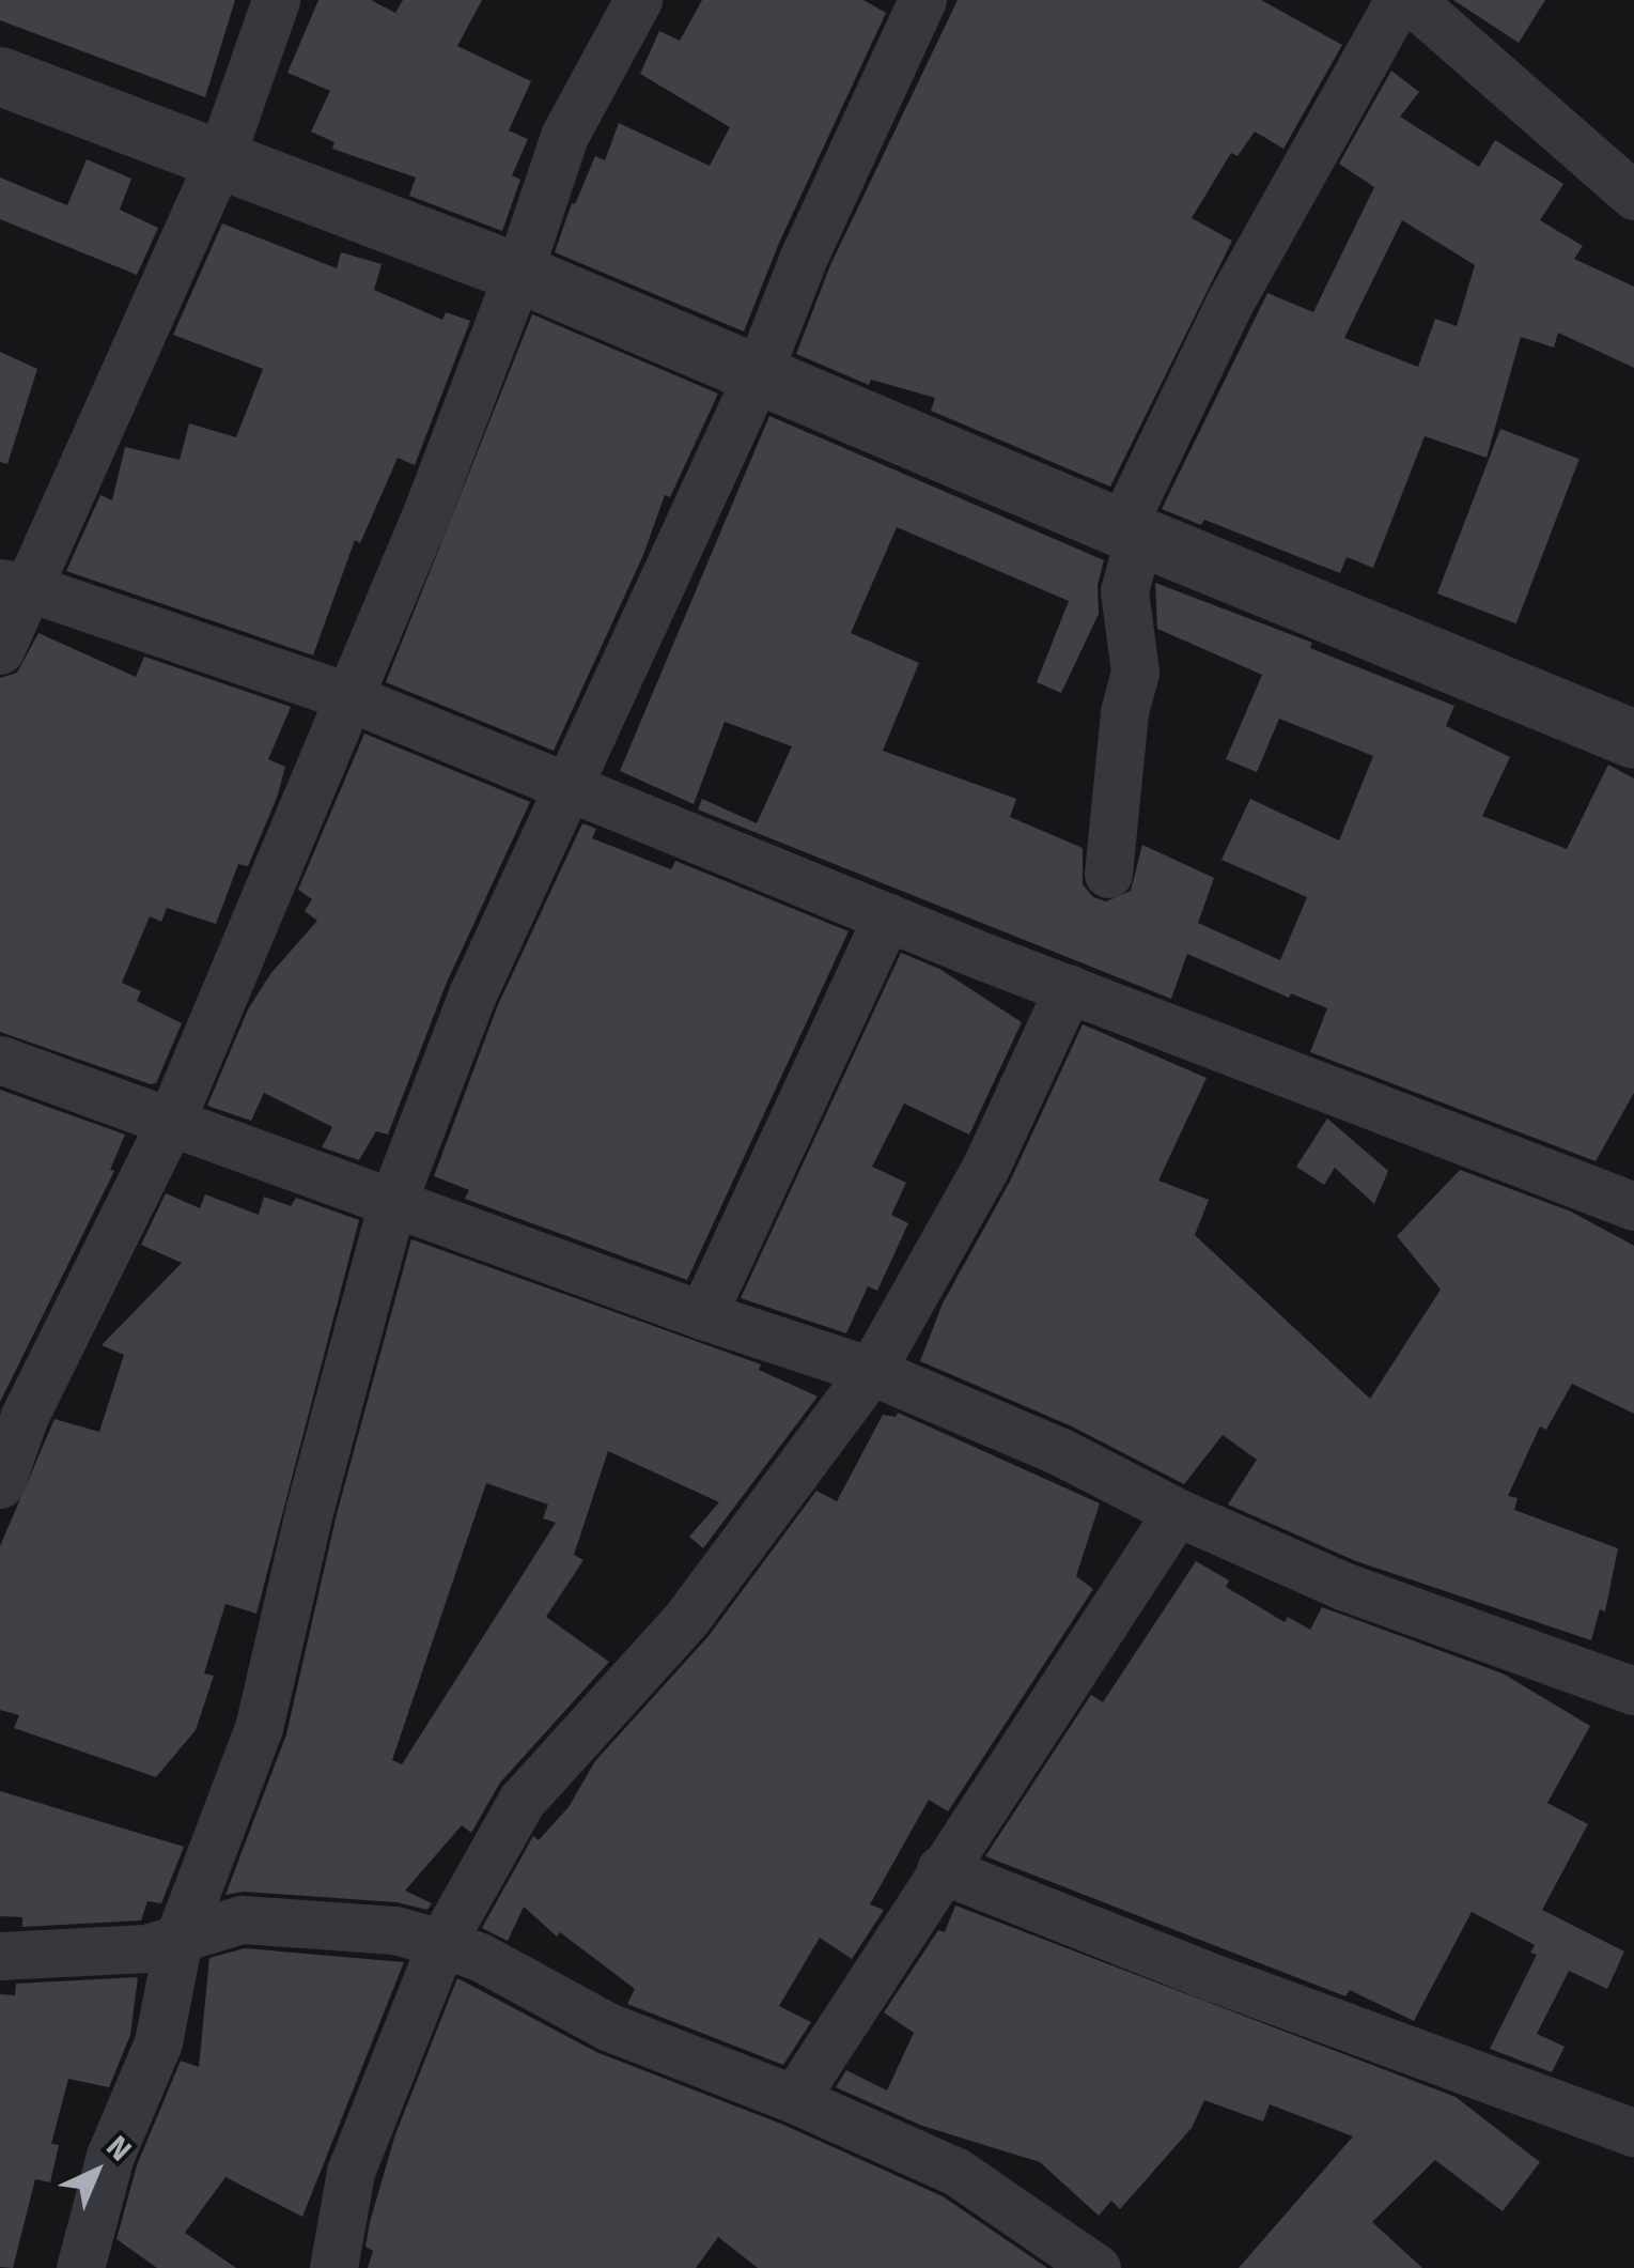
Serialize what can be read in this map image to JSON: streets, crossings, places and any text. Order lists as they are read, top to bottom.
{
  "north": "top right"
}
